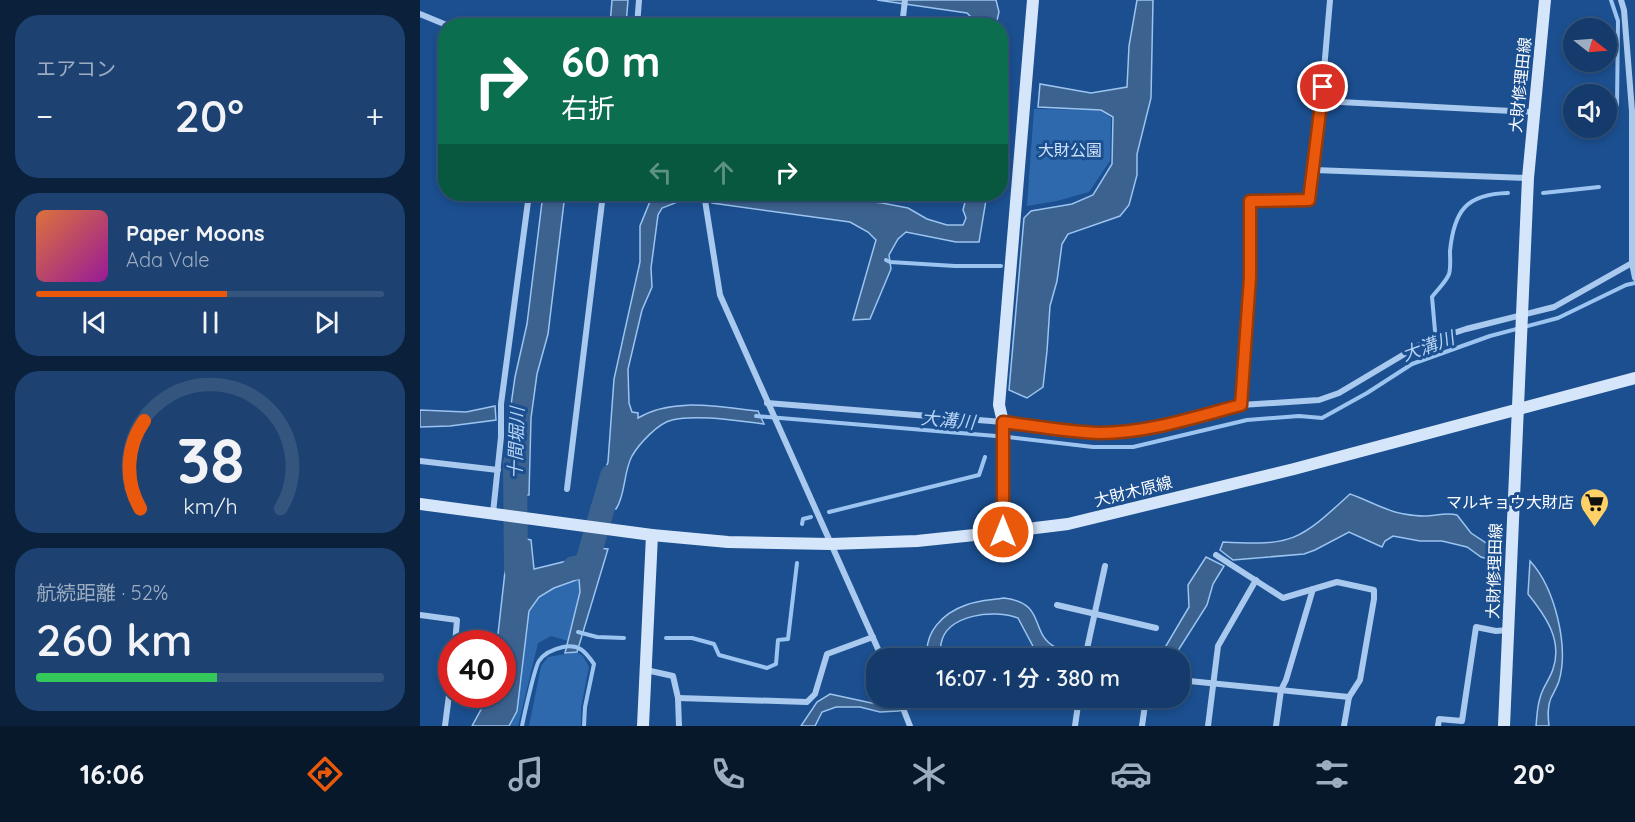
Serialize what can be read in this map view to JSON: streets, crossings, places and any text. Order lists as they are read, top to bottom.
{
  "streets": {
    "street": ["大財修理田線", "大財木原線"]
  },
  "crossings": [
    ["大財修理田線", "大財木原線"]
  ],
  "water": ["大溝川", "十間堀川"],
  "parks": ["大財公園"],
  "places": {
    "supermarket": ["マルキョウ大財店"]
  },
  "north": "right",
  "page": {
    "tile": [
      "エアコン",
      ["航続距離 · 52%", "260 km"]
    ],
    "turn": ["60 m", "右折"],
    "heat": ["−", "20°", "+"],
    "song": ["Paper Moons", "Ada Vale"],
    "limit": "40",
    "trip": "16:07 · 1 分 · 380 m",
    "tabs": ["16:06", "20°"],
    "gauge": ["38", "km/h"]
  }
}
